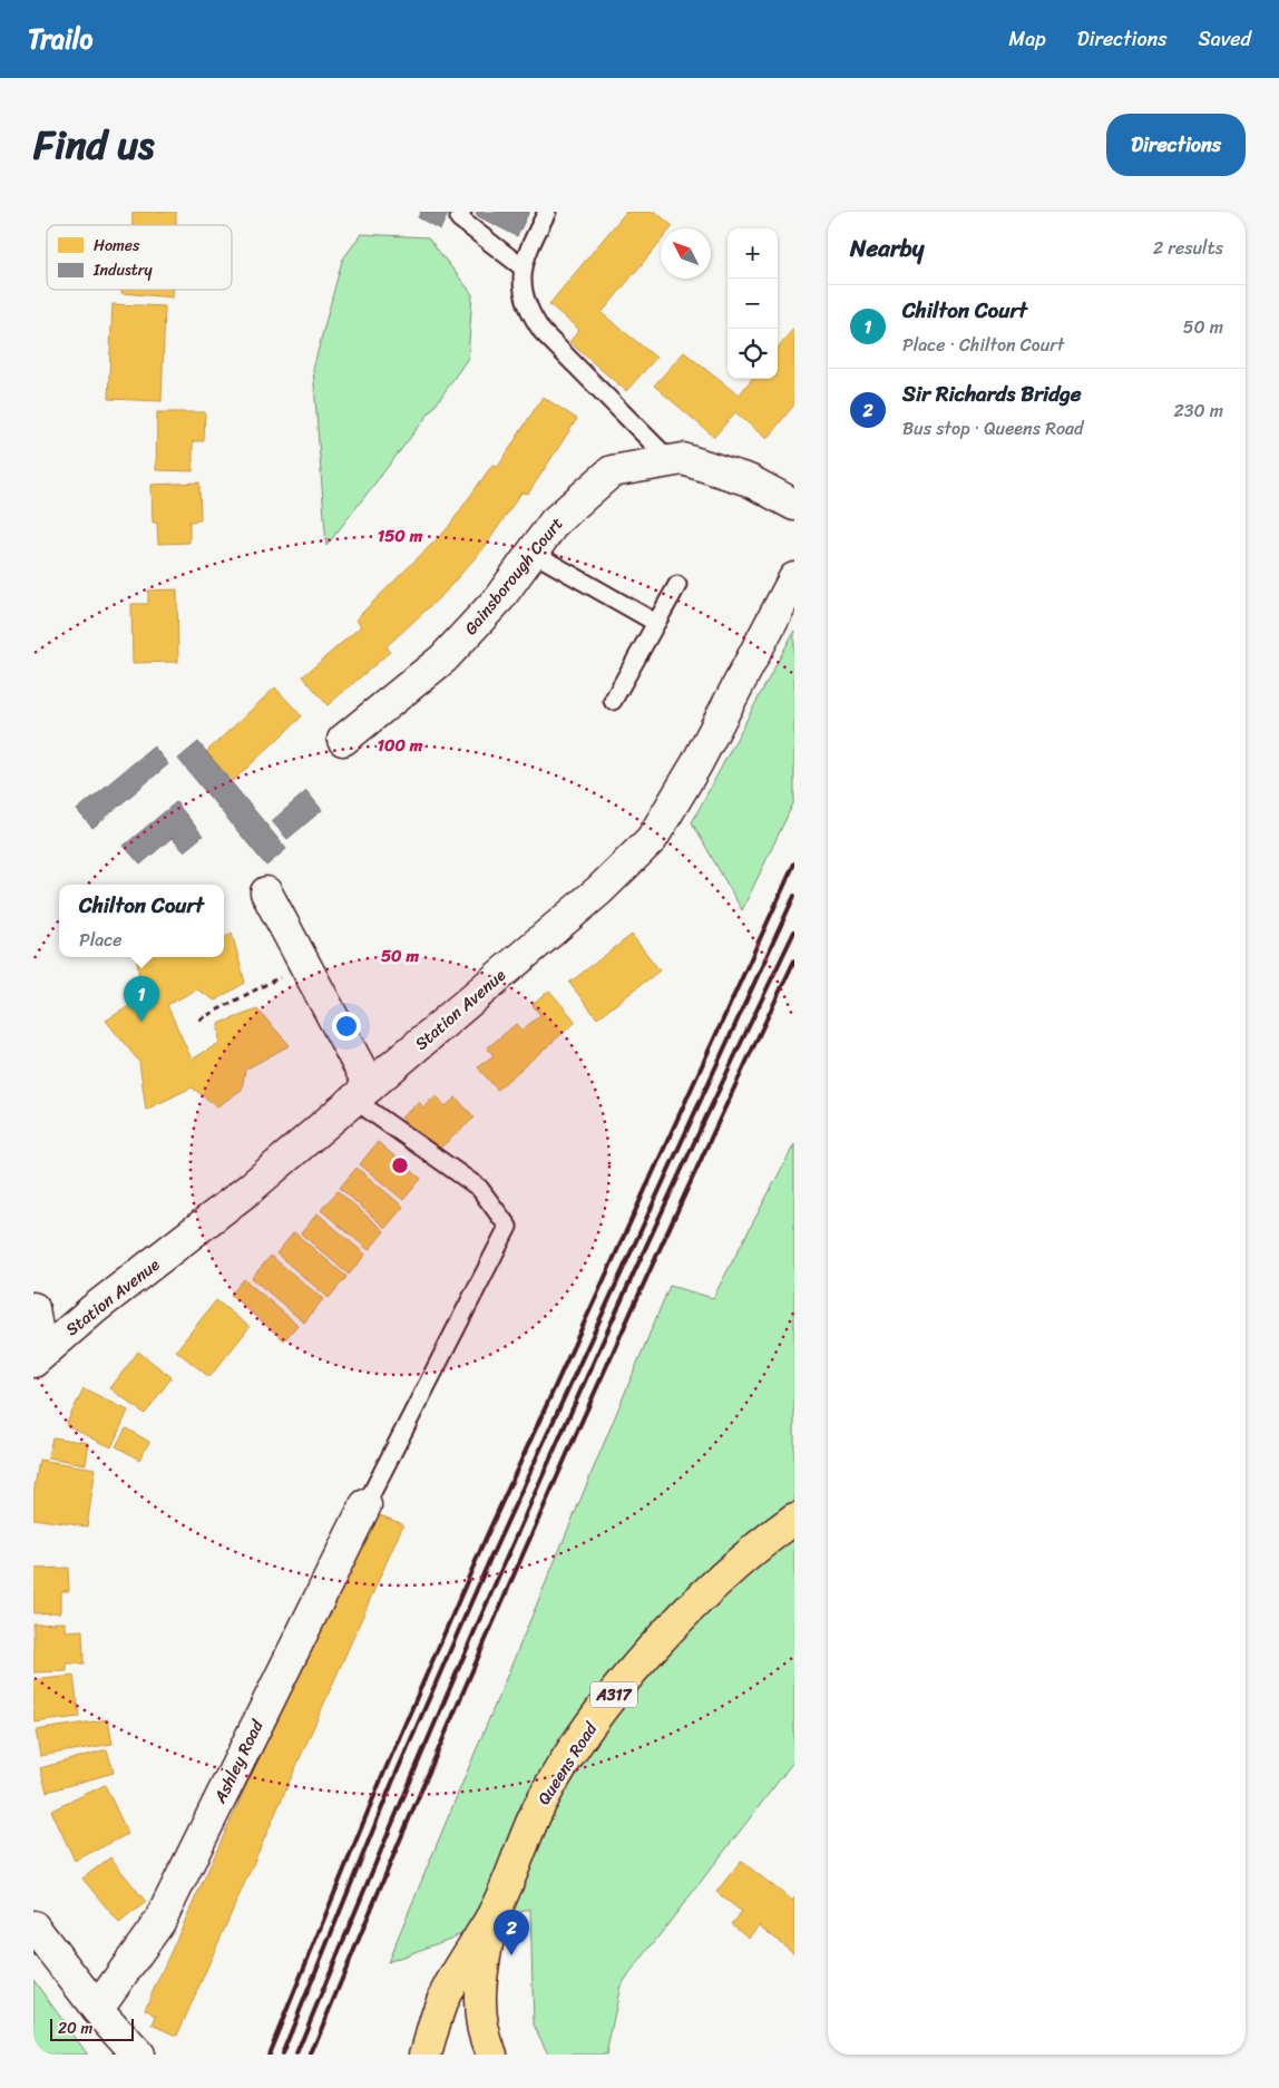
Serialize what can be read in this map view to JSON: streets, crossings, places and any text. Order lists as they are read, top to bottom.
{
  "streets": {
    "main road": ["A317", "Queens Road"],
    "street": ["Gainsborough Court", "Station Avenue", "Ashley Road"]
  },
  "legend": ["Homes", "Industry"],
  "scale_bar": "20 m",
  "north": "top left",
  "page": {
    "header": "Trailo",
    "nav": ["Map", "Directions", "Saved"],
    "title": "Find us",
    "buttons": "Directions",
    "heading": ["Nearby", "2 results"],
    "map_buttons": ["+", "−"],
    "list": [
      {
        "mark": "1",
        "name": "Chilton Court",
        "note": "Place · Chilton Court",
        "value": "50 m"
      },
      {
        "mark": "2",
        "name": "Sir Richards Bridge",
        "note": "Bus stop · Queens Road",
        "value": "230 m"
      }
    ],
    "popup": ["Chilton Court", "Place"],
    "pins": ["1", "2"],
    "scale": "20 m"
  },
  "rings": ["150 m", "100 m", "50 m"]
}
